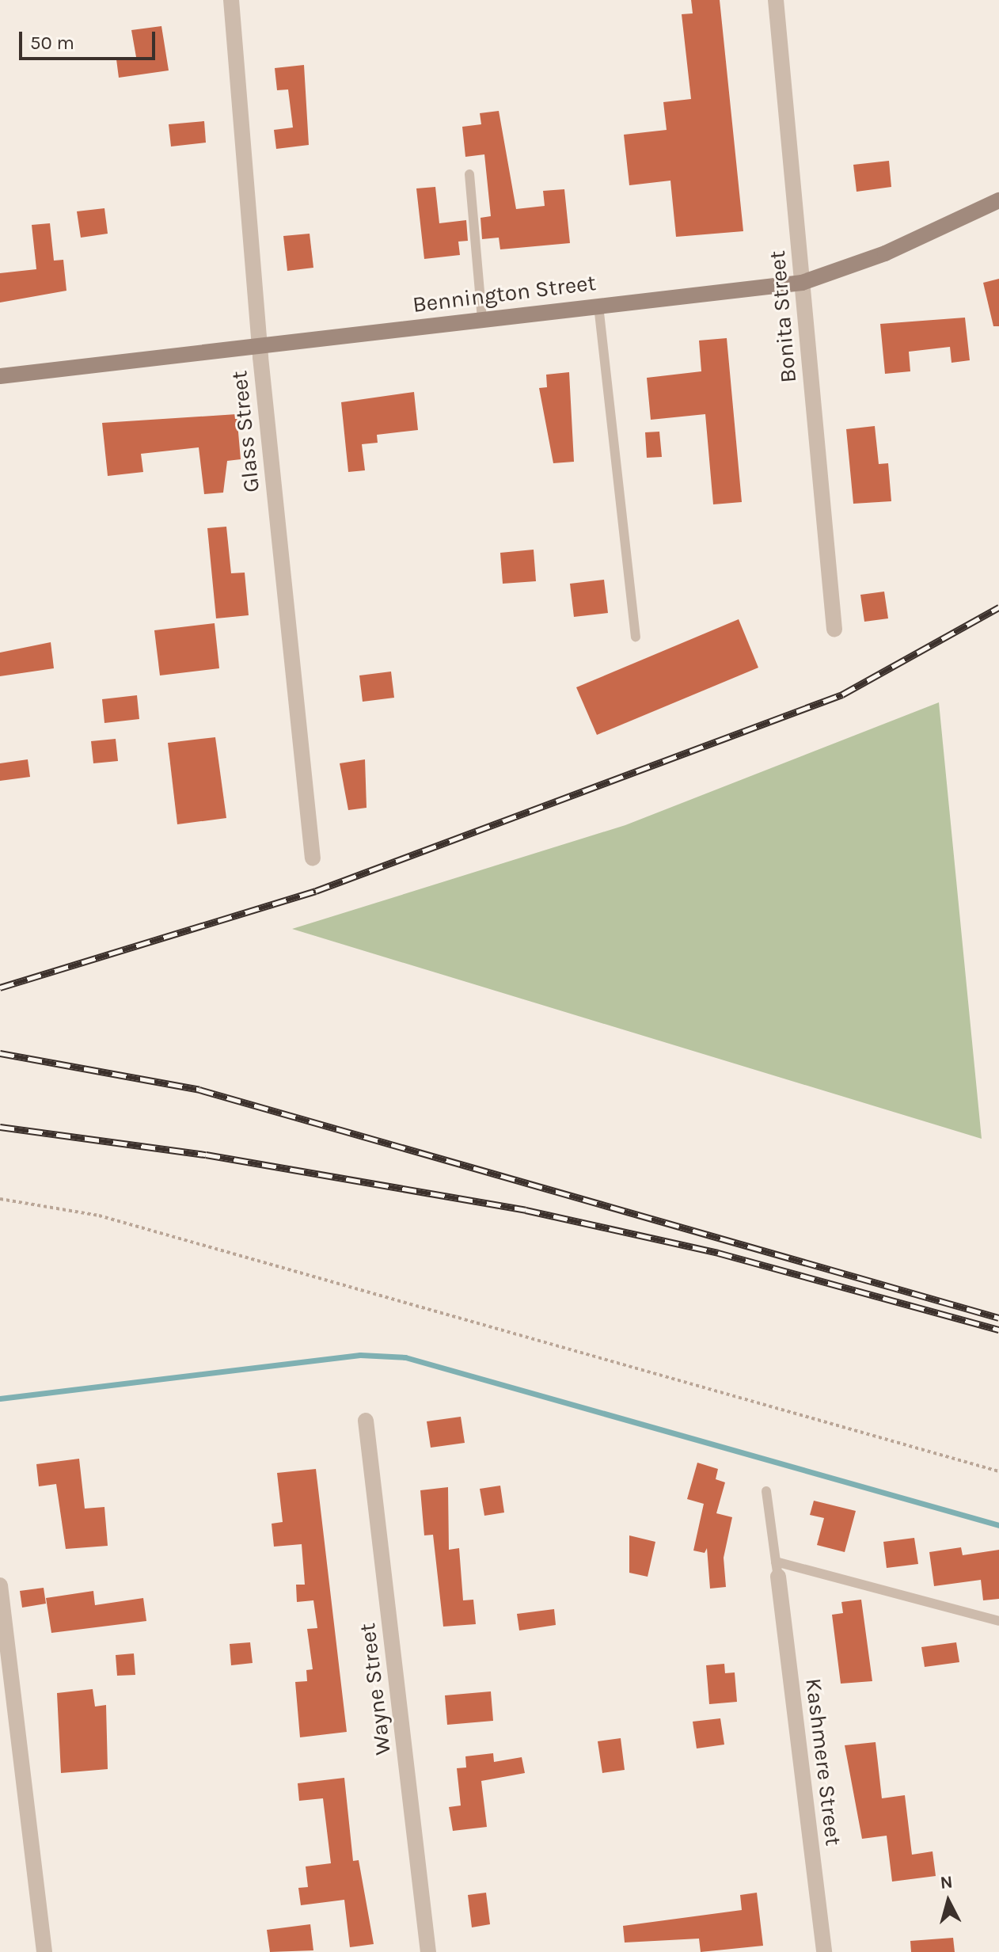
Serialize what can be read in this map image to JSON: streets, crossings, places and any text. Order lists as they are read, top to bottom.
{
  "streets": {
    "street": [
      "Bennington Street",
      "Bonita Street",
      "Glass Street",
      "Wayne Street",
      "Kashmere Street"
    ]
  },
  "crossings": [
    ["Bennington Street", "Bonita Street"],
    ["Bennington Street", "Glass Street"]
  ],
  "scale_bar": "50 m",
  "north": "top"
}
